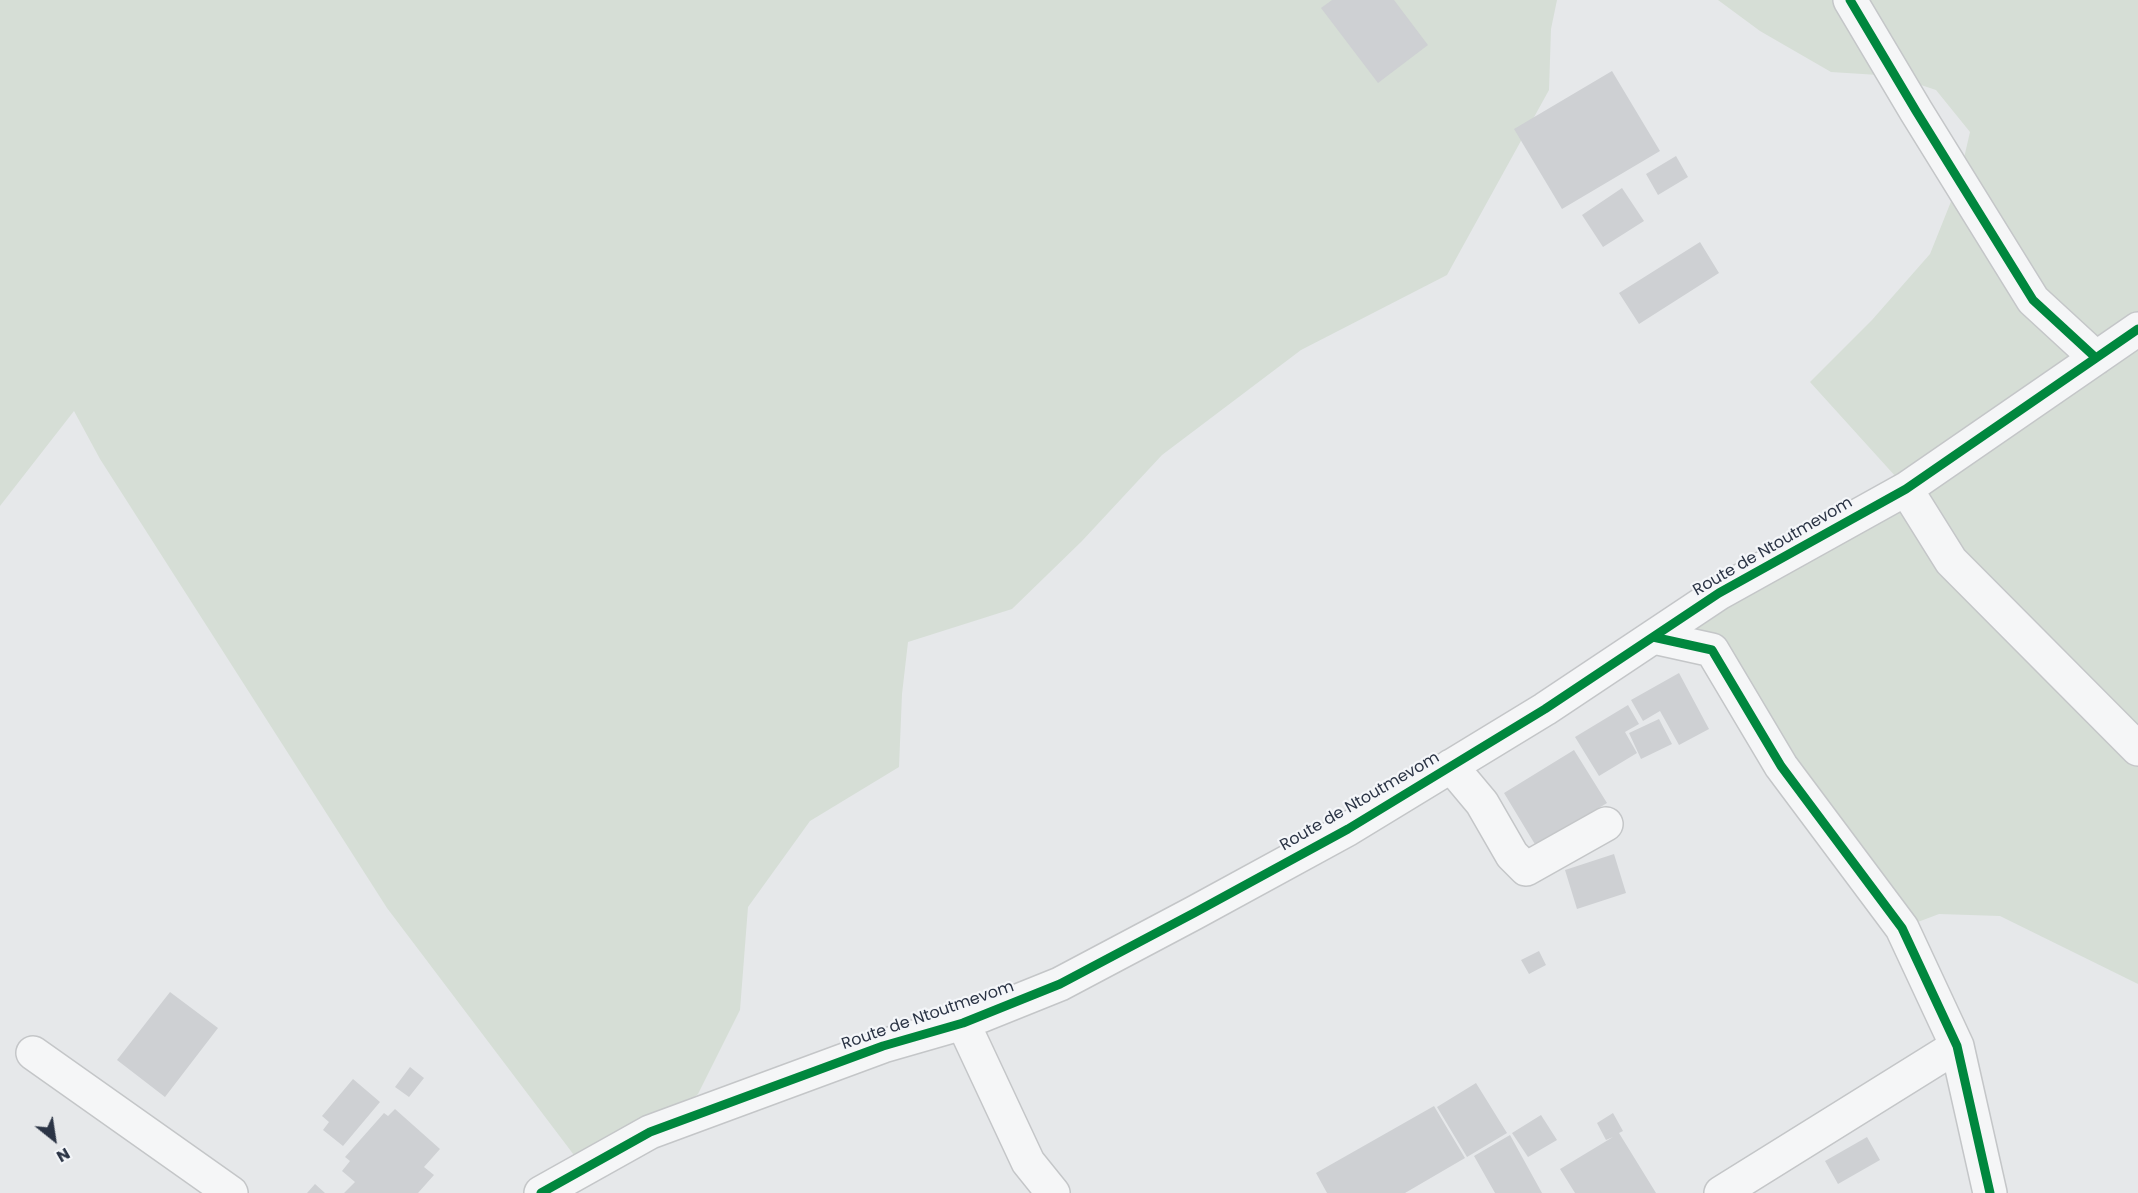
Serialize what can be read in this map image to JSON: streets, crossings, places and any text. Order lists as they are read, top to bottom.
{
  "streets": {
    "street": ["Route de Ntoutmevom"]
  },
  "north": "bottom right"
}
